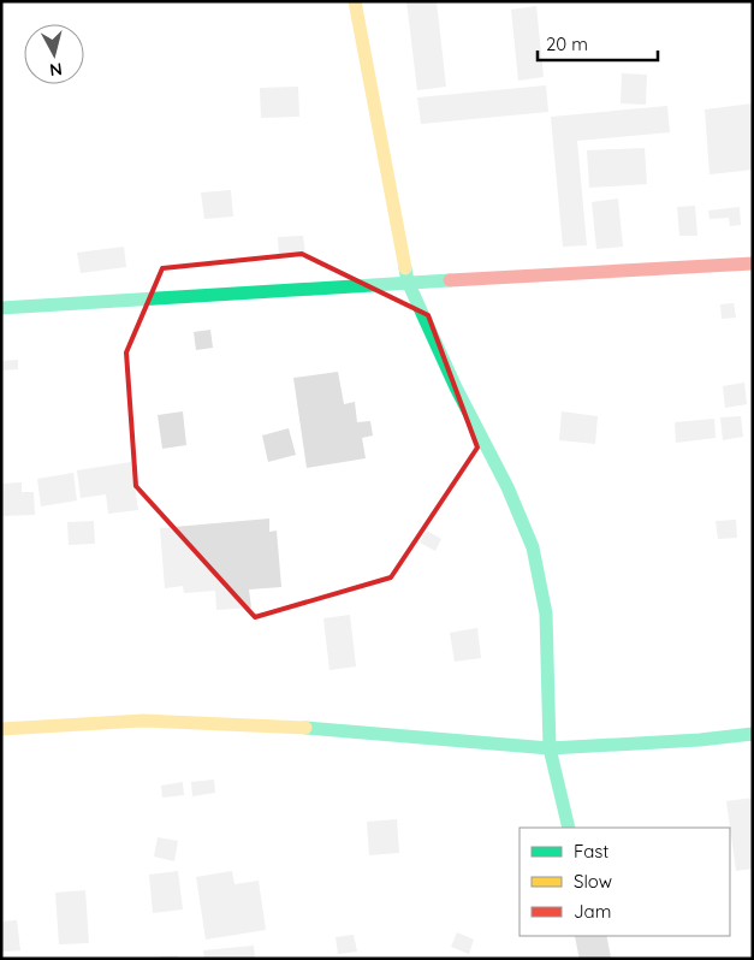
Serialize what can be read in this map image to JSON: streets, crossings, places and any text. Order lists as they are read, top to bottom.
{
  "legend": ["Fast", "Slow", "Jam"],
  "scale_bar": "20 m",
  "north": "bottom"
}
